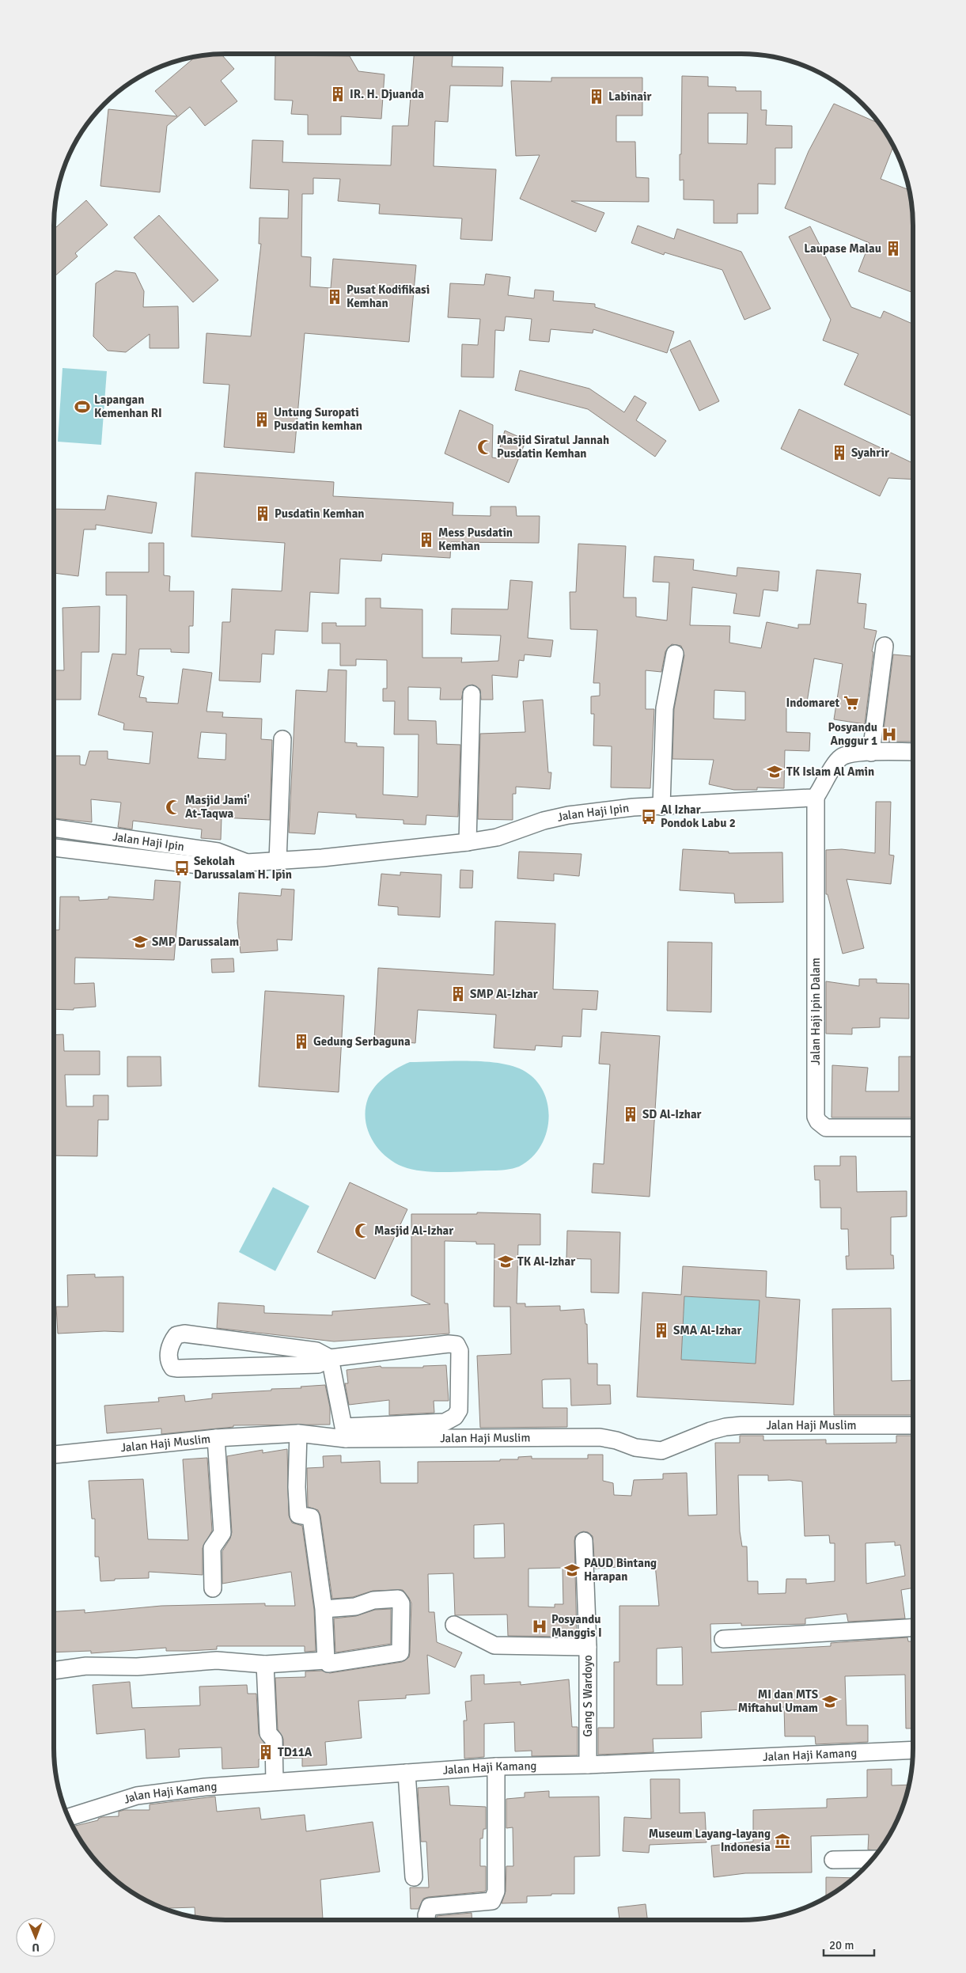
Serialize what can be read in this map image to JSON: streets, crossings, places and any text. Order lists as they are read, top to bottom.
{
  "streets": {
    "street": [
      "Jalan Haji Ipin",
      "Jalan Haji Ipin Dalam",
      "Jalan Haji Muslim",
      "Gang S Wardoyo",
      "Jalan Haji Kamang"
    ]
  },
  "crossings": [
    ["Jalan Haji Ipin", "Jalan Haji Ipin Dalam"],
    ["Gang S Wardoyo", "Jalan Haji Kamang"]
  ],
  "places": {
    "building": [
      "IR. H. Djuanda",
      "Labinair",
      "Laupase Malau",
      "Pusat Kodifikasi Kemhan",
      "Untung Suropati Pusdatin kemhan",
      "Syahrir",
      "Pusdatin Kemhan",
      "Mess Pusdatin Kemhan",
      "SMP Al-Izhar",
      "Gedung Serbaguna",
      "SD Al-Izhar",
      "SMA Al-Izhar",
      "TD11A"
    ],
    "sports": ["Lapangan Kemenhan RI"],
    "mosque": ["Masjid Siratul Jannah Pusdatin Kemhan", "Masjid Jami' At-Taqwa", "Masjid Al-Izhar"],
    "supermarket": ["Indomaret"],
    "hospital": ["Posyandu Anggur 1", "Posyandu Manggis I"],
    "school or university": [
      "TK Islam Al Amin",
      "SMP Darussalam",
      "TK Al-Izhar",
      "PAUD Bintang Harapan",
      "MI dan MTS Miftahul Umam"
    ],
    "bus stop": ["Al Izhar Pondok Labu 2", "Sekolah Darussalam H. Ipin"],
    "museum": ["Museum Layang-layang Indonesia"]
  },
  "scale_bar": "20 m",
  "north": "bottom"
}
